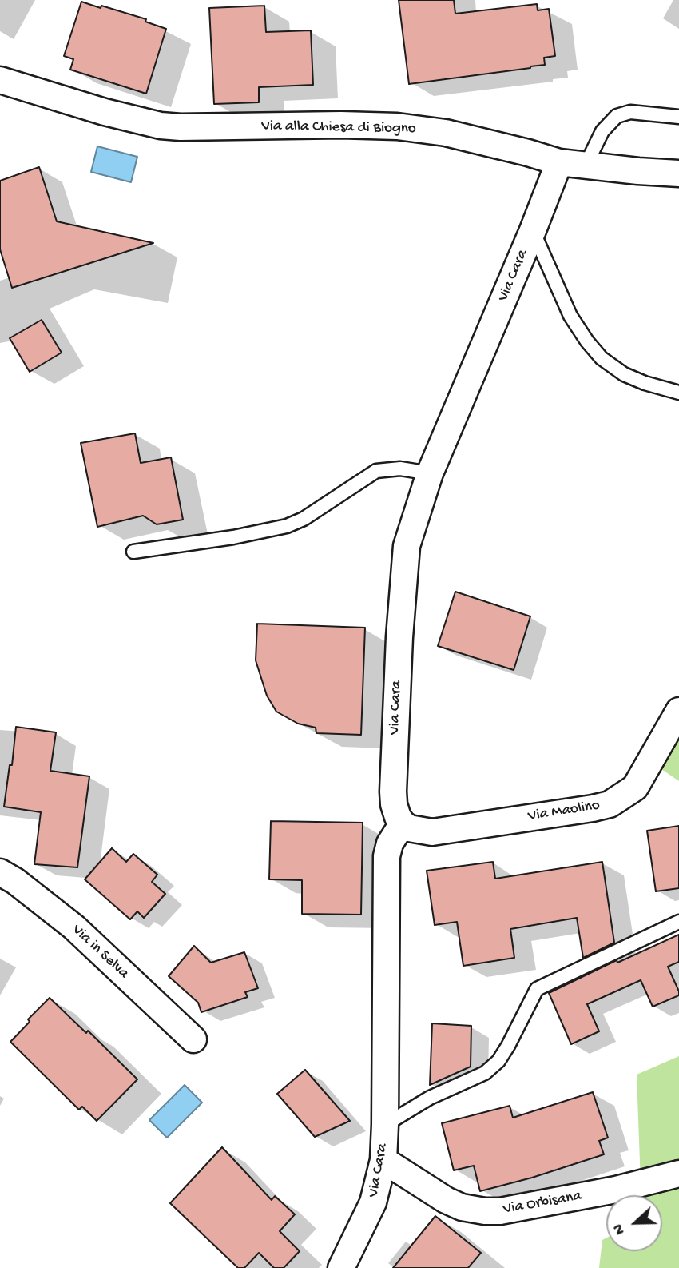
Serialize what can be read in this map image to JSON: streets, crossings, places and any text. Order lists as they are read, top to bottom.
{
  "streets": {
    "street": [
      "Via alla Chiesa di Biogno",
      "Via Cara",
      "Via Maolino",
      "Via in Selva",
      "Via Orbisana"
    ]
  },
  "crossings": [
    ["Via alla Chiesa di Biogno", "Via Cara"],
    ["Via Cara", "Via Maolino"],
    ["Via Cara", "Via Orbisana"]
  ],
  "north": "left"
}
